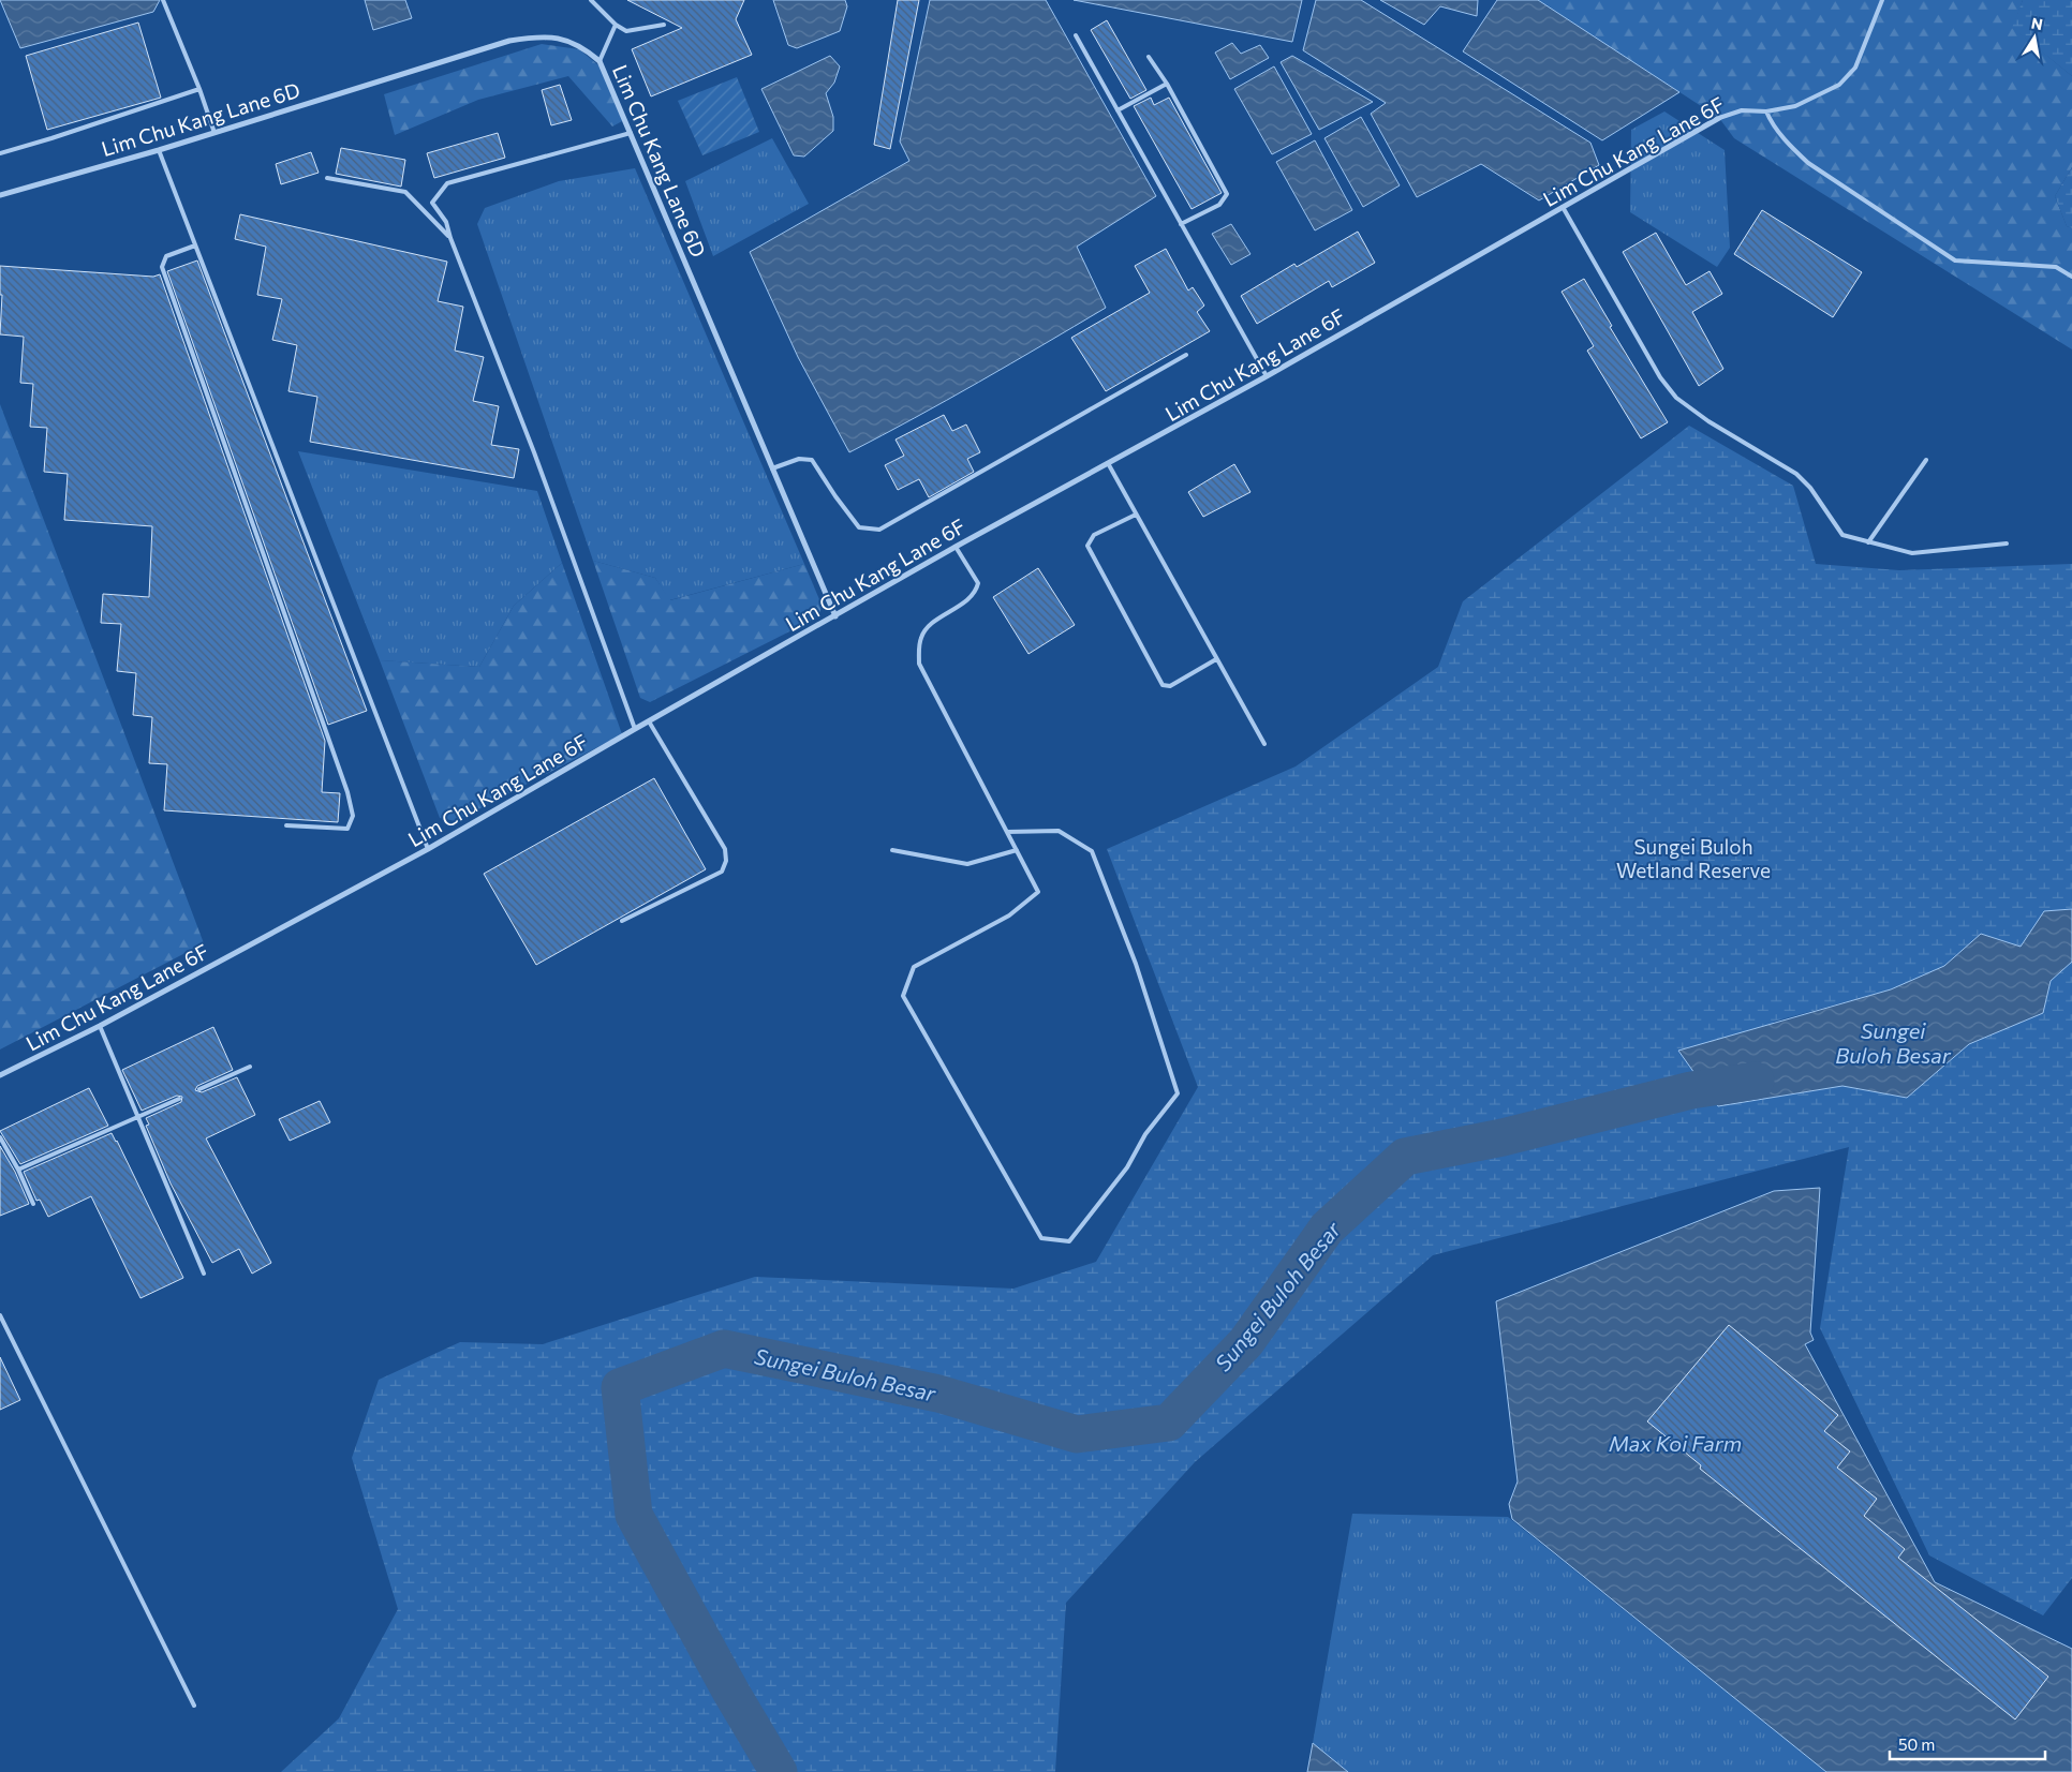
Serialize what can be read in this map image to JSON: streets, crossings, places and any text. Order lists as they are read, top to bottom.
{
  "streets": {
    "street": ["Lim Chu Kang Lane 6D", "Lim Chu Kang Lane 6F"]
  },
  "crossings": [
    ["Lim Chu Kang Lane 6D", "Lim Chu Kang Lane 6F"]
  ],
  "water": ["Sungei Buloh Besar", "Max Koi Farm"],
  "parks": ["Sungei Buloh Wetland Reserve"],
  "scale_bar": "50 m",
  "north": "top"
}
